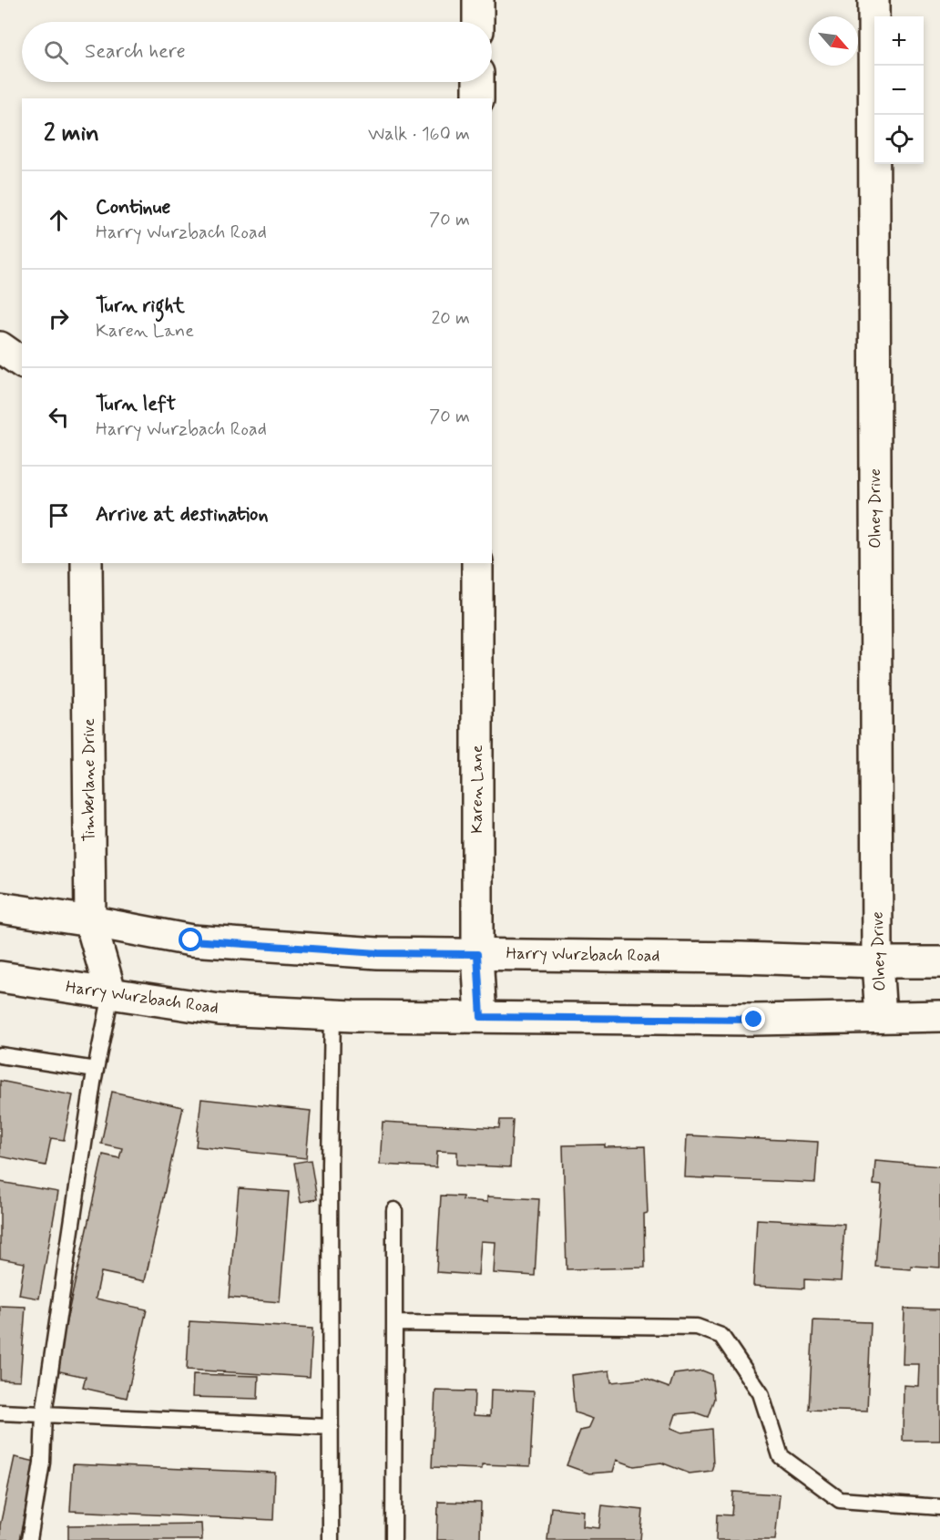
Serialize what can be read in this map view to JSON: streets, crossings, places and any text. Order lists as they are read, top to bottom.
{
  "streets": {
    "street": [
      "Olney Drive",
      "Timberlane Drive",
      "Karen Lane",
      "Harry Wurzbach Road"
    ]
  },
  "crossings": [
    ["Olney Drive", "Harry Wurzbach Road"],
    ["Timberlane Drive", "Harry Wurzbach Road"],
    ["Karen Lane", "Harry Wurzbach Road"]
  ],
  "north": "bottom right",
  "page": {
    "map_buttons": ["+", "−"],
    "search": "Search here",
    "heading": ["2 min", "Walk · 160 m"],
    "list": [
      ["Continue", "Harry Wurzbach Road", "70 m"],
      ["Turn right", "Karen Lane", "20 m"],
      ["Turn left", "Harry Wurzbach Road", "70 m"],
      "Arrive at destination"
    ]
  }
}
